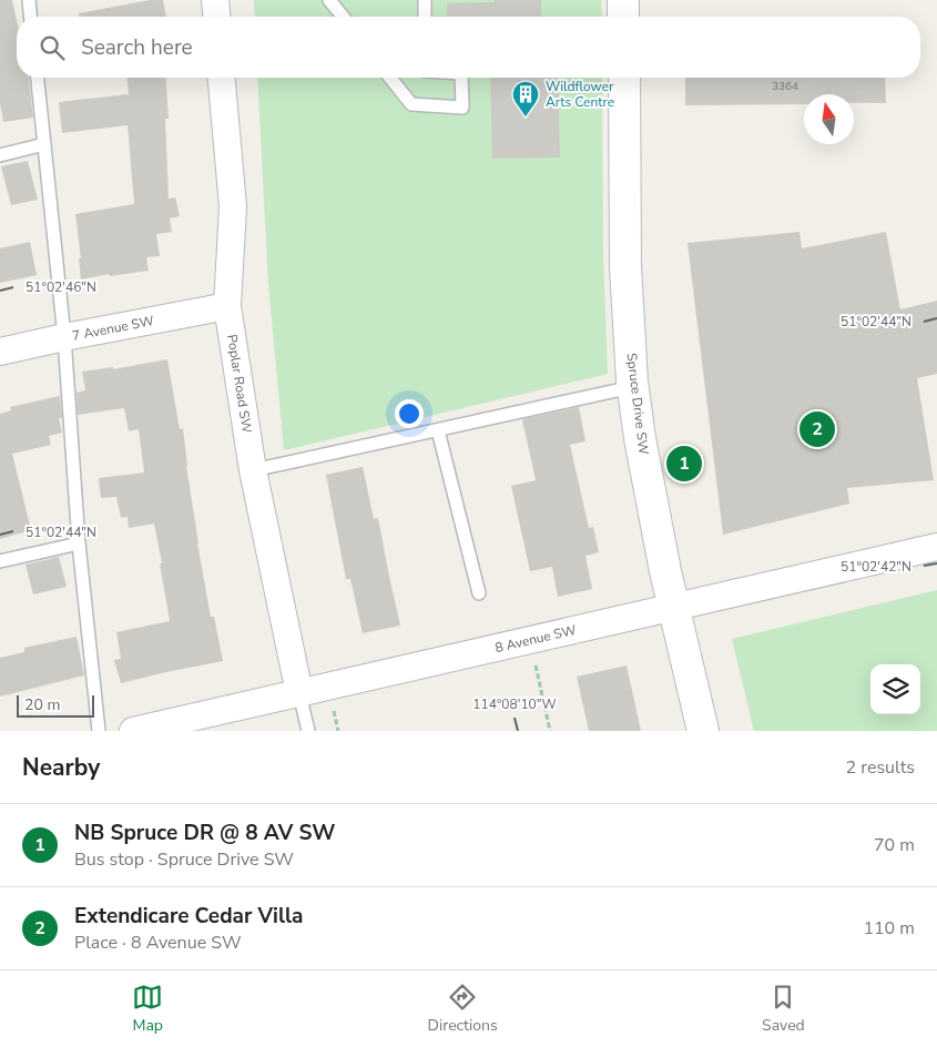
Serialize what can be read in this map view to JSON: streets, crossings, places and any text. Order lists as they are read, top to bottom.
{
  "streets": {
    "street": [
      "7 Avenue SW",
      "Poplar Road SW",
      "Spruce Drive SW",
      "8 Avenue SW"
    ]
  },
  "crossings": [
    ["7 Avenue SW", "Poplar Road SW"],
    ["Poplar Road SW", "8 Avenue SW"],
    ["Spruce Drive SW", "8 Avenue SW"]
  ],
  "places": {
    "building": ["Wildflower Arts Centre"]
  },
  "house_numbers": ["3364"],
  "scale_bar": "20 m",
  "north": "top",
  "page": {
    "search": "Search here",
    "pins": ["2", "1"],
    "scale": "20 m",
    "heading": ["Nearby", "2 results"],
    "list": [
      {
        "mark": "1",
        "name": "NB Spruce DR @ 8 AV SW",
        "note": "Bus stop · Spruce Drive SW",
        "value": "70 m"
      },
      {
        "mark": "2",
        "name": "Extendicare Cedar Villa",
        "note": "Place · 8 Avenue SW",
        "value": "110 m"
      }
    ],
    "nav": ["Map", "Directions", "Saved"]
  },
  "coordinates": [
    "51°02'46\"N",
    "51°02'44\"N",
    "51°02'42\"N",
    "114°08'10\"W"
  ]
}
